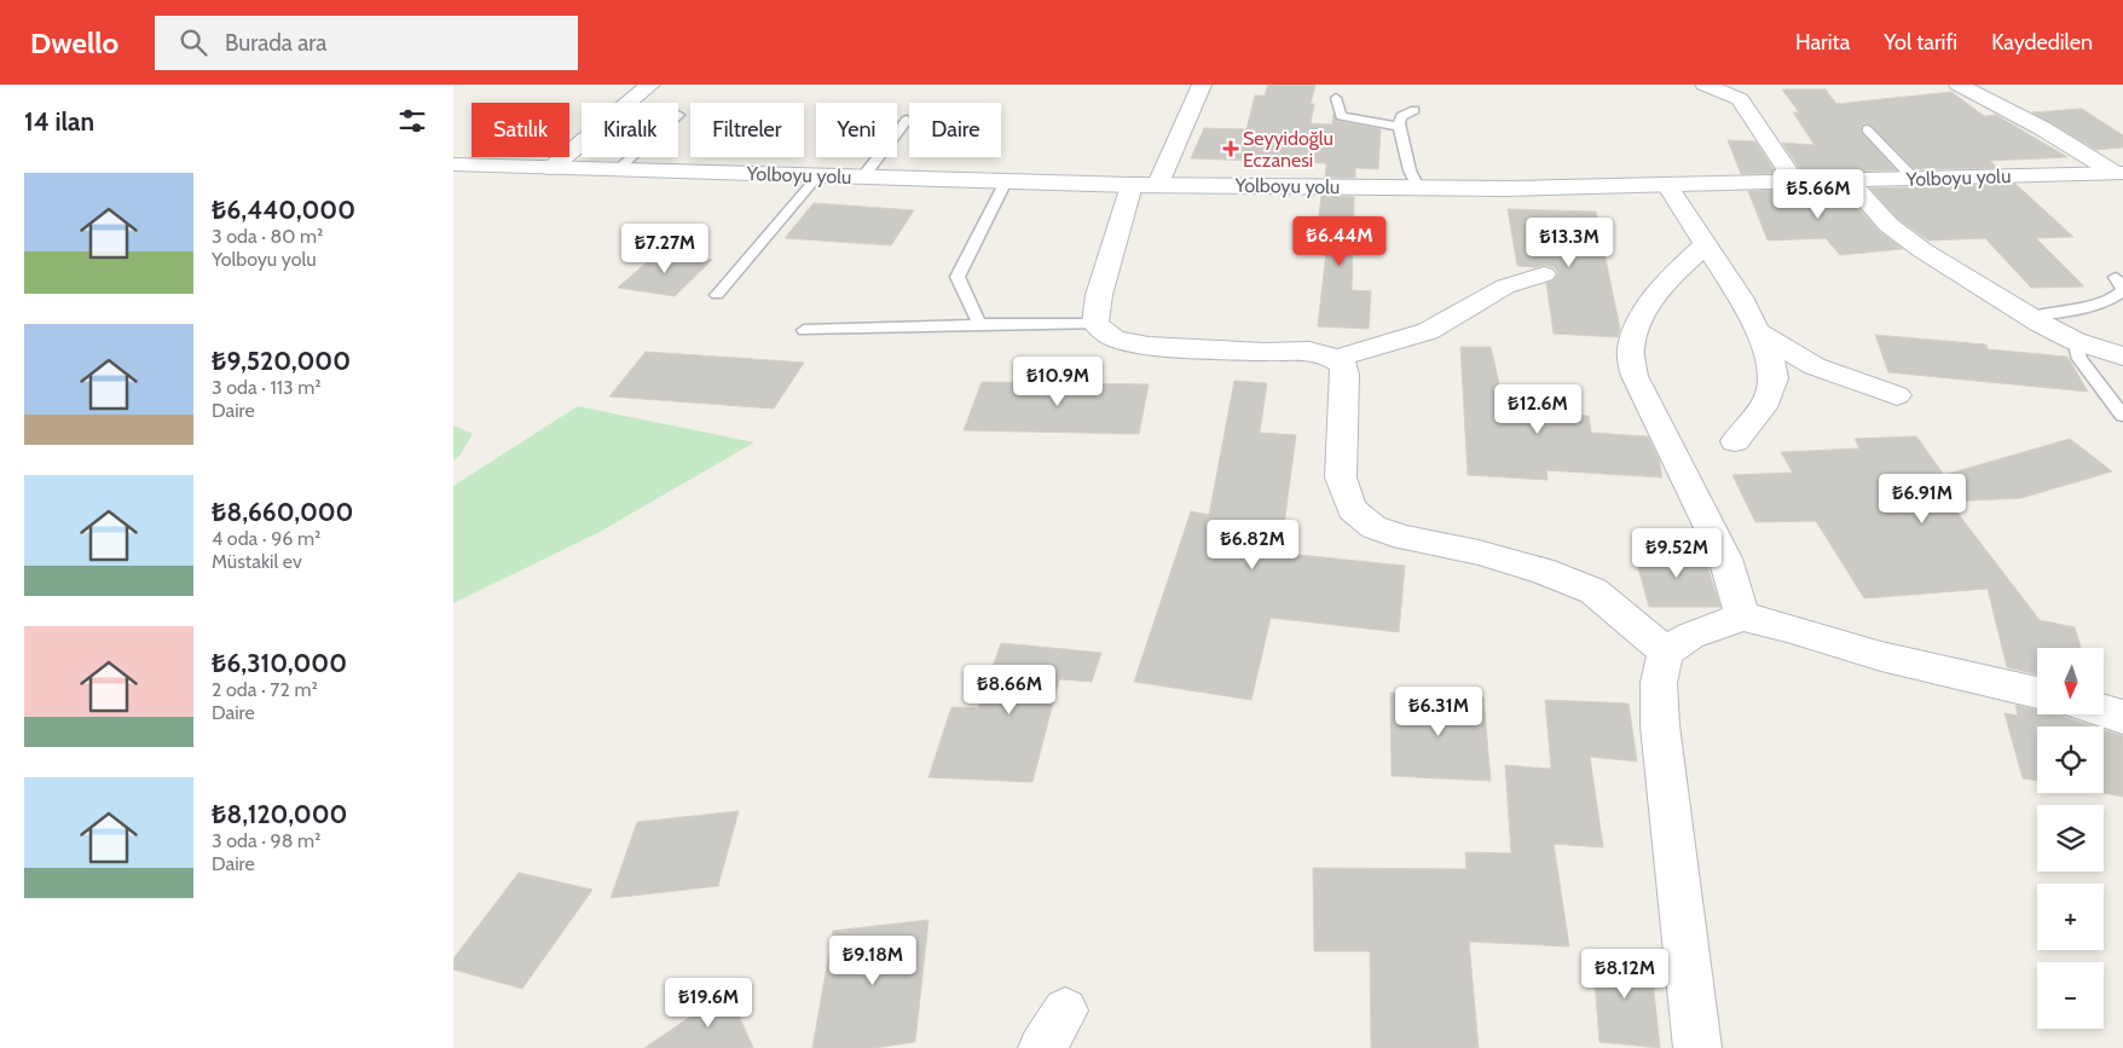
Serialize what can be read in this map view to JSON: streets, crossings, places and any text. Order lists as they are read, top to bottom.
{
  "streets": {
    "street": ["Yolboyu yolu"]
  },
  "places": {
    "health": ["Seyyidoğlu Eczanesi"]
  },
  "north": "bottom",
  "page": {
    "header": "Dwello",
    "search": "Burada ara",
    "nav": ["Harita", "Yol tarifi", "Kaydedilen"],
    "heading": "14 ilan",
    "chip": [
      "Satılık",
      "Kiralık",
      "Filtreler",
      "Yeni",
      "Daire"
    ],
    "list": [
      {
        "name": "₺6,440,000",
        "note": "3 oda · 80 m² · Yolboyu yolu"
      },
      {
        "name": "₺9,520,000",
        "note": "3 oda · 113 m² · Daire"
      },
      {
        "name": "₺8,660,000",
        "note": "4 oda · 96 m² · Müstakil ev"
      },
      {
        "name": "₺6,310,000",
        "note": "2 oda · 72 m² · Daire"
      },
      {
        "name": "₺8,120,000",
        "note": "3 oda · 98 m² · Daire"
      }
    ],
    "price": [
      "₺5.66M",
      "₺6.44M",
      "₺13.3M",
      "₺7.27M",
      "₺10.9M",
      "₺12.6M",
      "₺6.91M",
      "₺6.82M",
      "₺9.52M",
      "₺8.66M",
      "₺6.31M",
      "₺9.18M",
      "₺8.12M",
      "₺19.6M"
    ],
    "map_buttons": ["+", "−"]
  }
}
